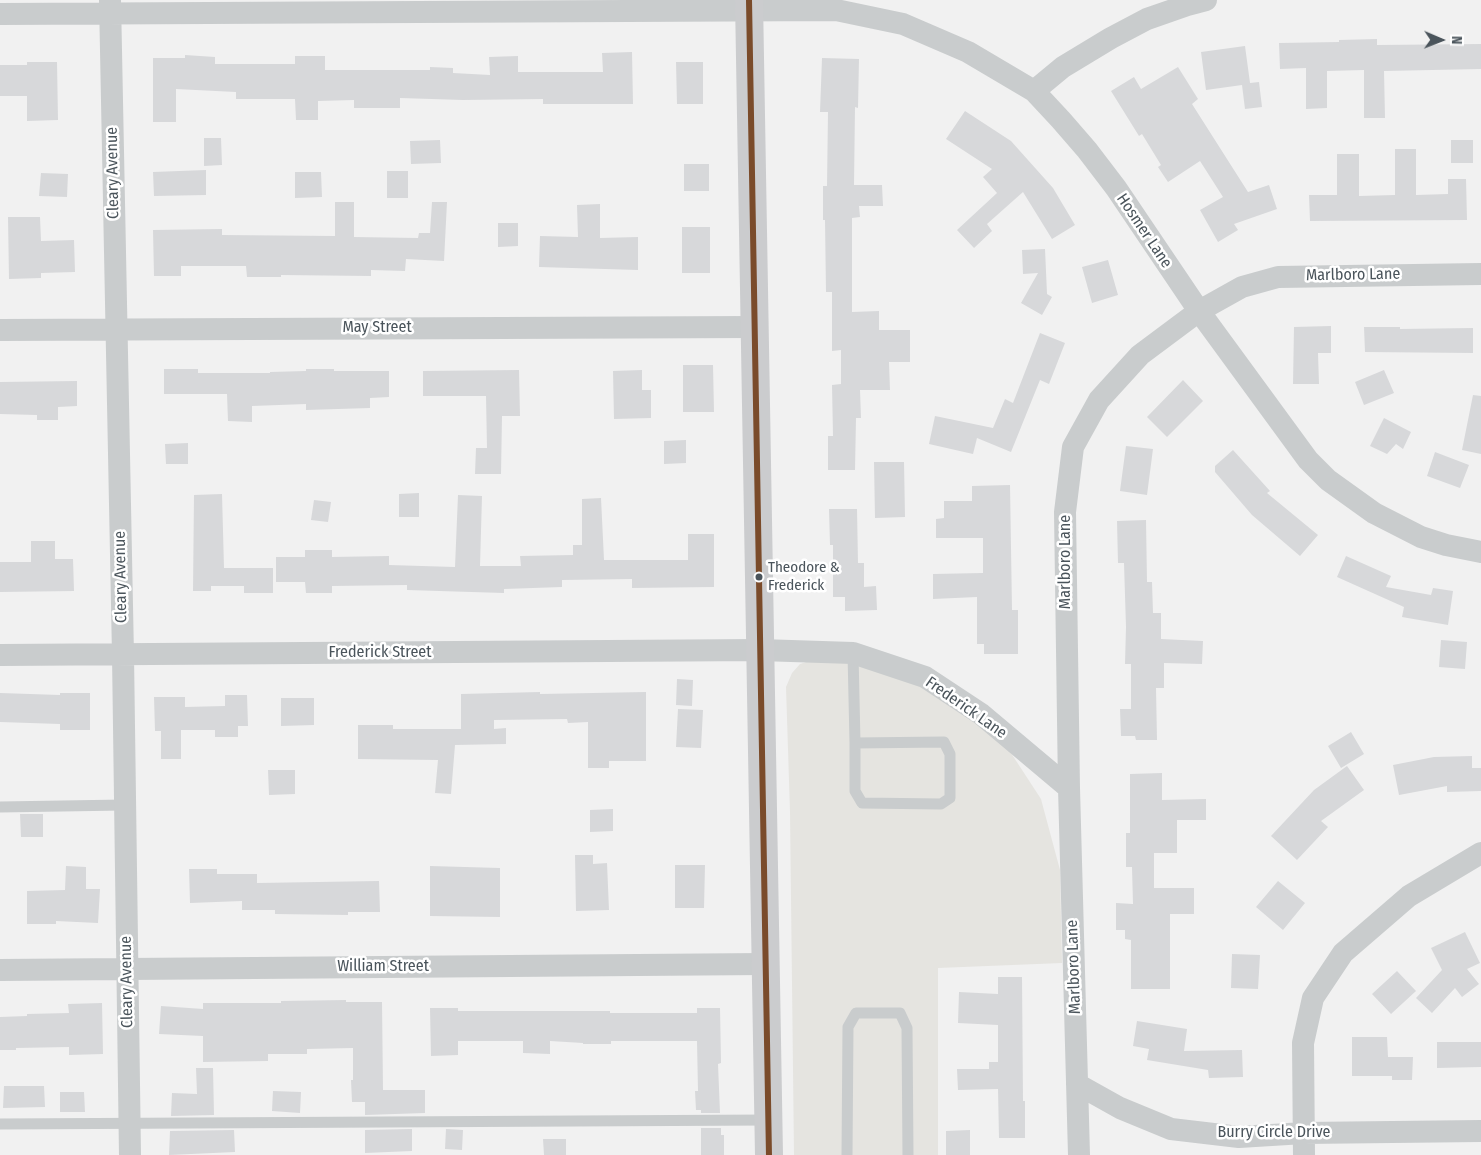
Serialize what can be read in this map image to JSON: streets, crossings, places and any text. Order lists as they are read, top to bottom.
{
  "streets": {
    "street": [
      "Cleary Avenue",
      "Hosmer Lane",
      "Marlboro Lane",
      "May Street",
      "Frederick Street",
      "Frederick Lane",
      "William Street",
      "Burry Circle Drive"
    ]
  },
  "crossings": [
    ["Cleary Avenue", "Hosmer Lane"],
    ["Cleary Avenue", "May Street"],
    ["Cleary Avenue", "Frederick Street"],
    ["Cleary Avenue", "William Street"],
    ["Hosmer Lane", "Marlboro Lane"],
    ["Marlboro Lane", "Frederick Lane"],
    ["Marlboro Lane", "Burry Circle Drive"],
    ["Frederick Street", "Frederick Lane"]
  ],
  "places": ["Theodore & Frederick"],
  "north": "right"
}
